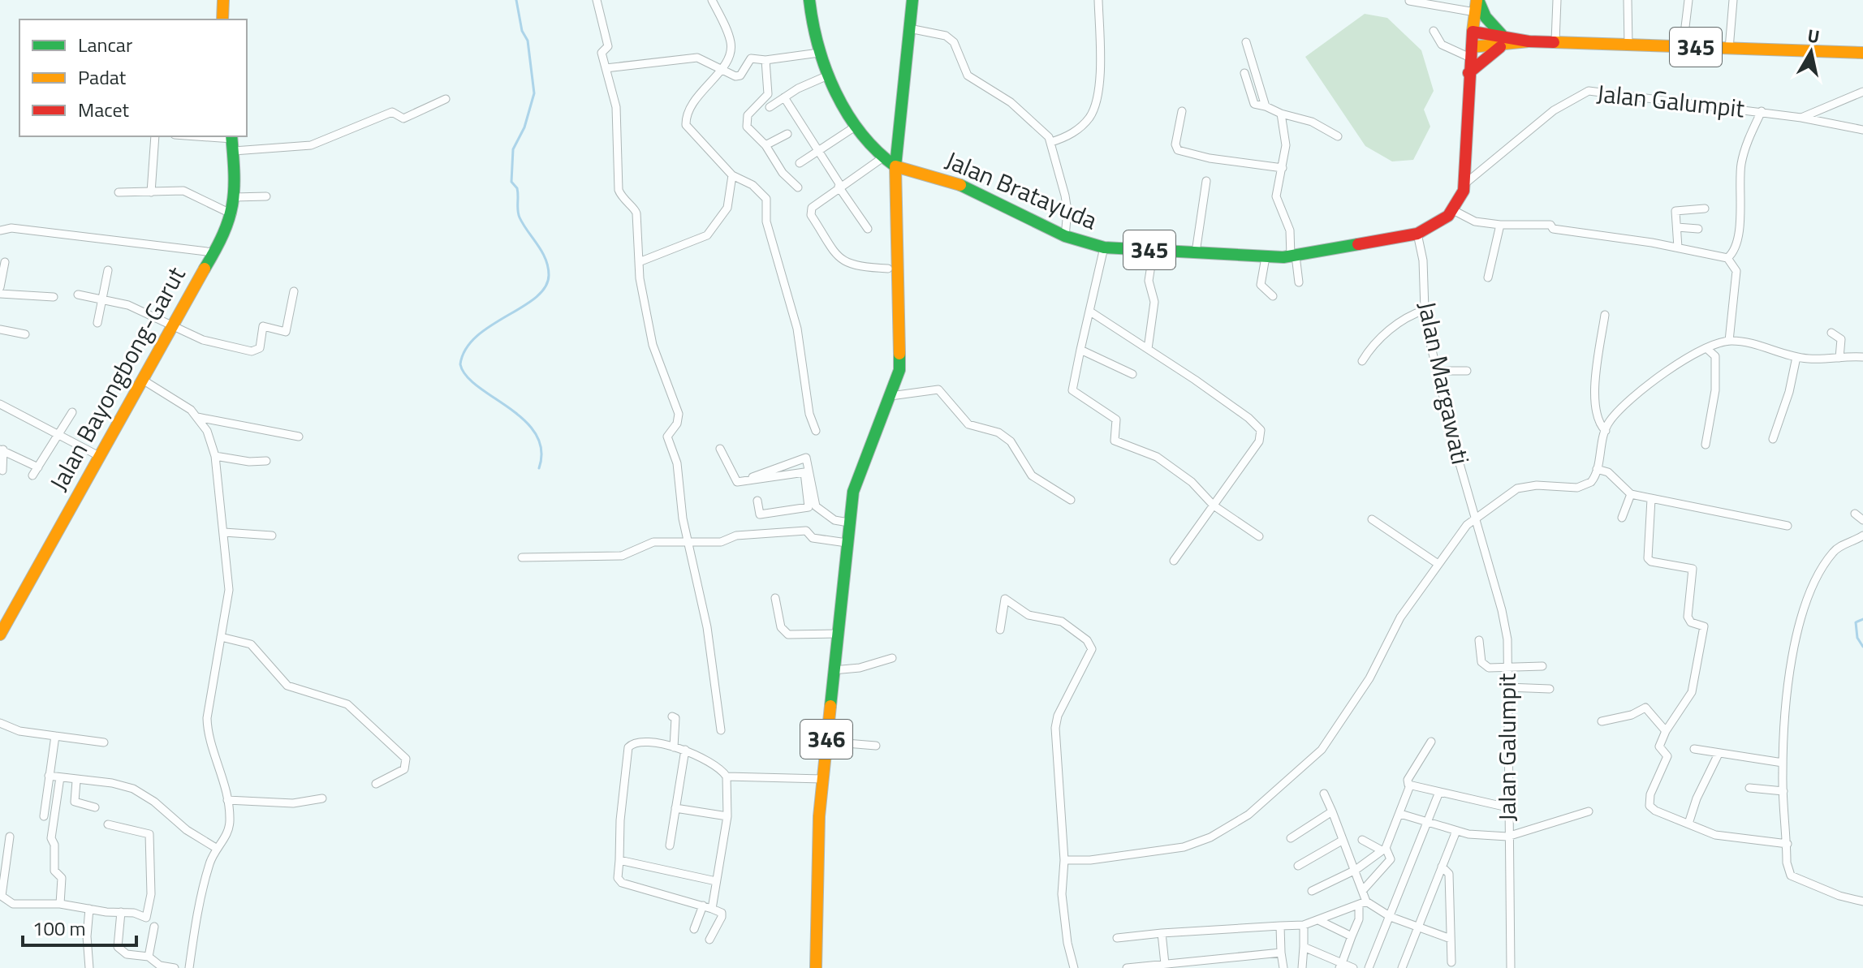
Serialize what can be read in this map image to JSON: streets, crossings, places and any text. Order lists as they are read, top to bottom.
{
  "streets": {
    "main road": [
      "345",
      "Jalan Bratayuda",
      "Jalan Bayongbong-Garut",
      "346"
    ],
    "street": ["Jalan Galumpit", "Jalan Margawati"]
  },
  "crossings": [
    ["Jalan Galumpit", "Jalan Margawati"],
    ["Jalan Bratayuda", "Jalan Margawati"]
  ],
  "legend": ["Lancar", "Padat", "Macet"],
  "scale_bar": "100 m",
  "north": "top"
}
